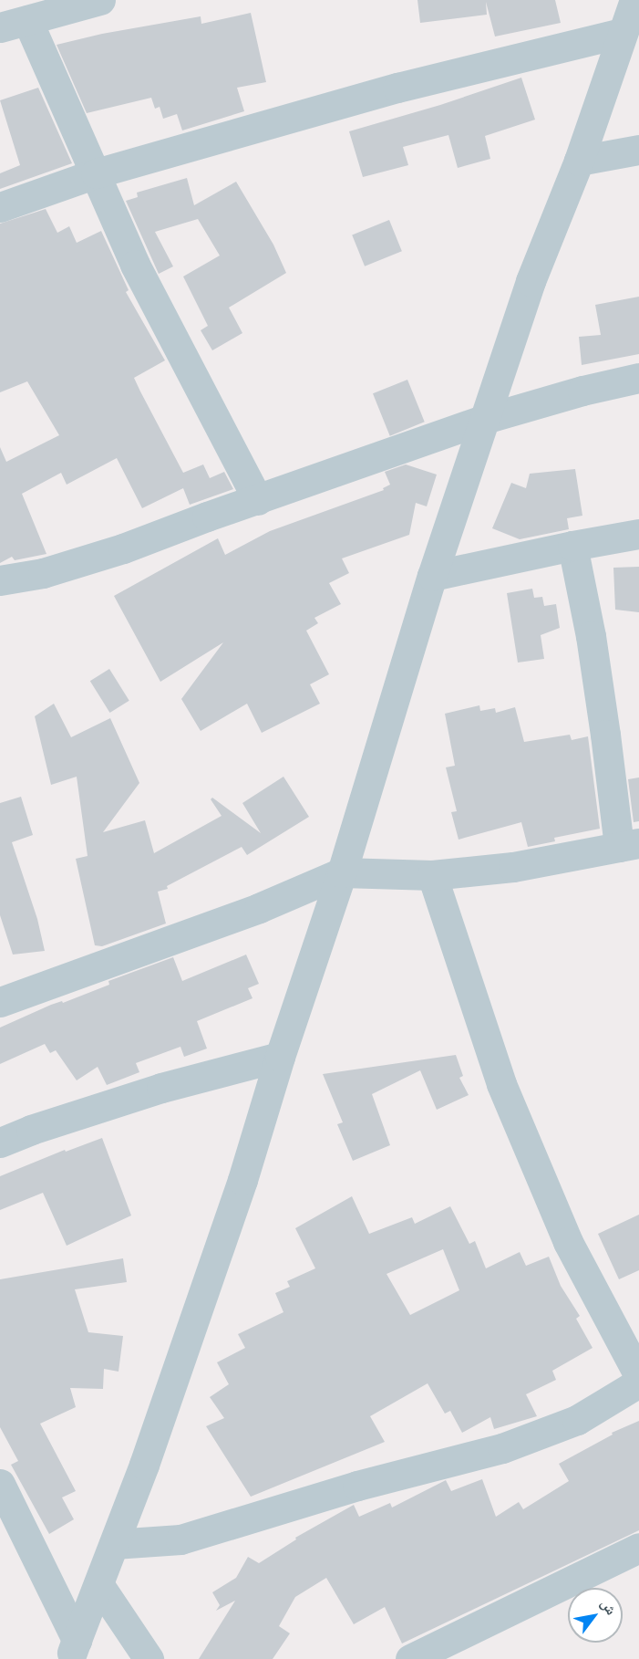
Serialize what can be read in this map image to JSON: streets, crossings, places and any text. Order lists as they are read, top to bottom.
{
  "north": "top right"
}
